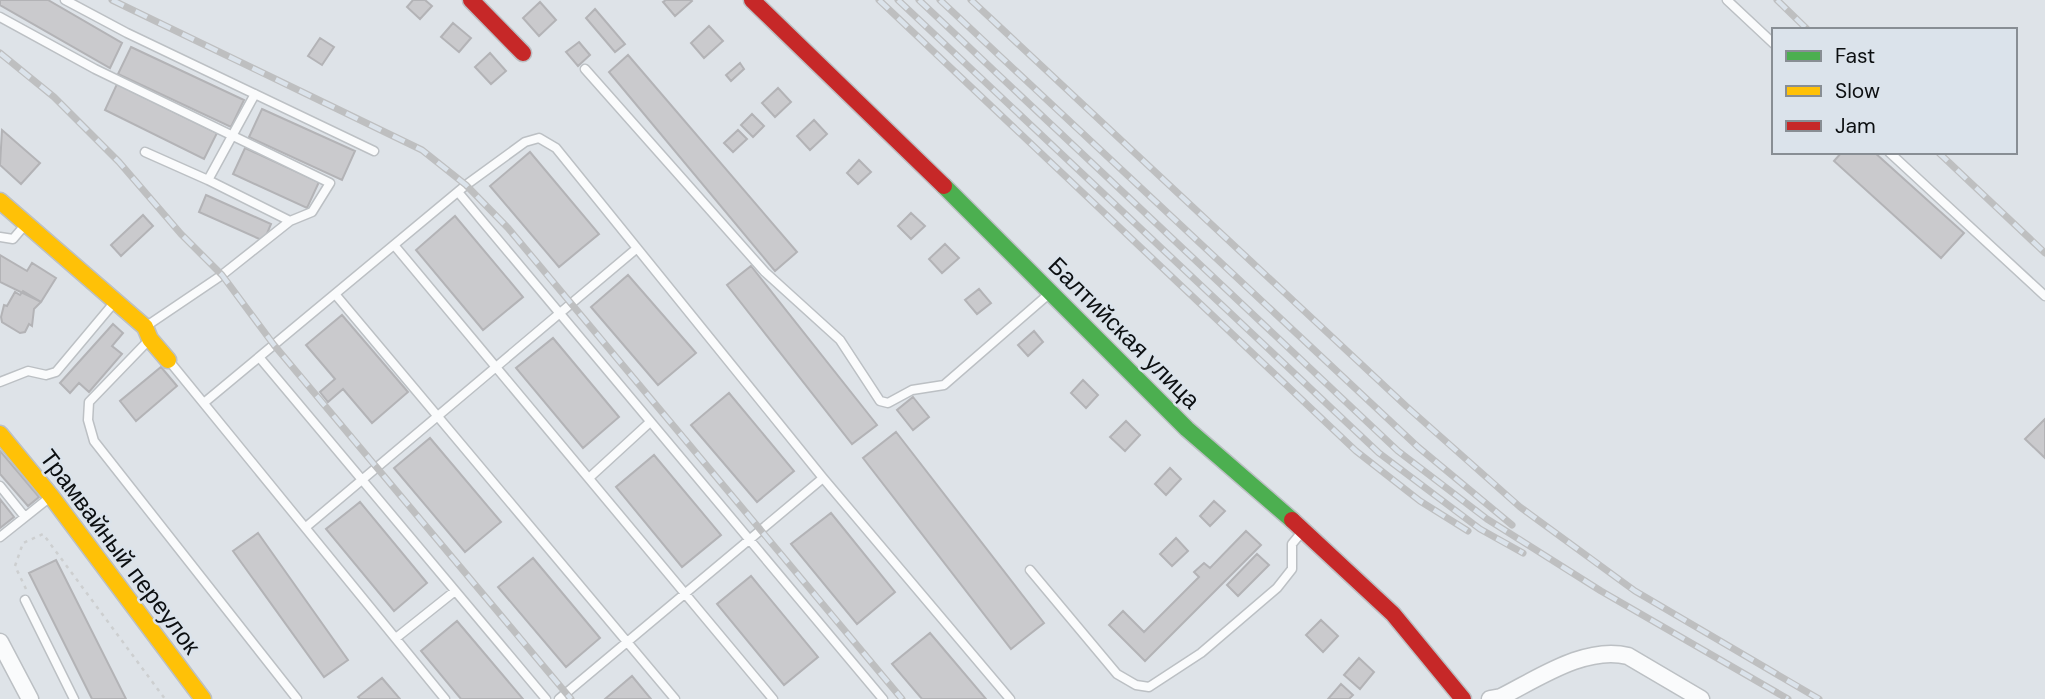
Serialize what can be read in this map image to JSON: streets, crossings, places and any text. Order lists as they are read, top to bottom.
{
  "streets": {
    "street": ["Балтийская улица", "Трамвайный переулок"]
  },
  "legend": ["Fast", "Slow", "Jam"]
}
